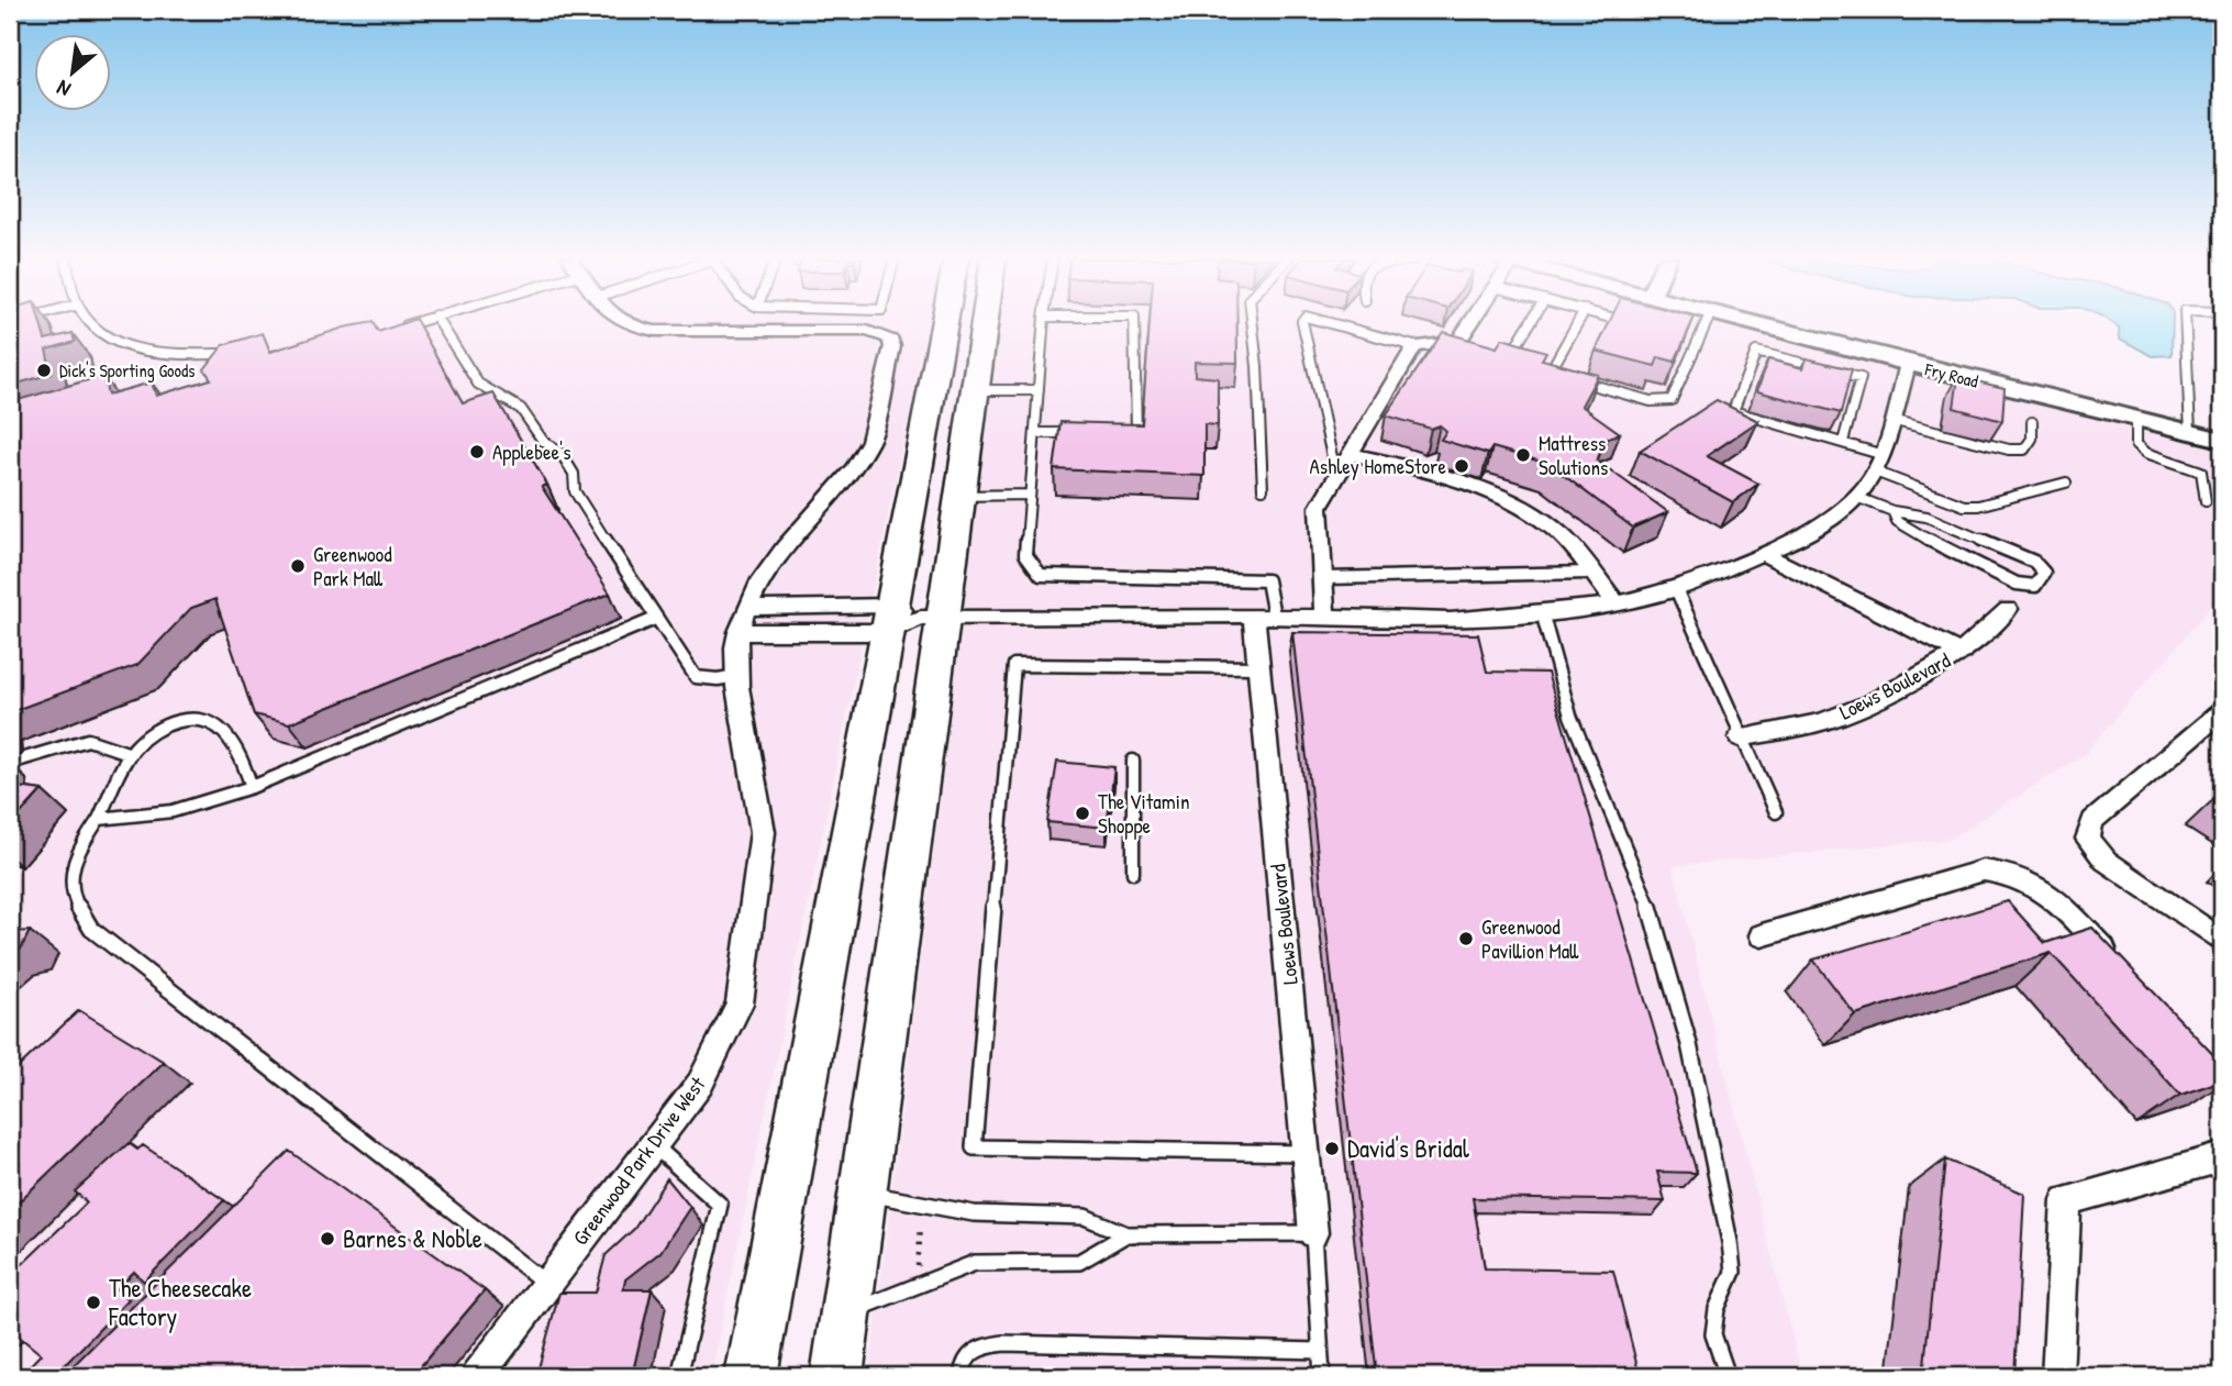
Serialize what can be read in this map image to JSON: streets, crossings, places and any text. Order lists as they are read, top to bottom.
{
  "streets": {
    "street": ["Fry Road", "Loews Boulevard", "Greenwood Park Drive West"]
  },
  "places": [
    "Dick's Sporting Goods",
    "Applebee's",
    "Mattress Solutions",
    "Ashley HomeStore",
    "Greenwood Park Mall",
    "The Vitamin Shoppe",
    "Greenwood Pavillion Mall",
    "David's Bridal",
    "Barnes & Noble",
    "The Cheesecake Factory"
  ],
  "north": "bottom left"
}
